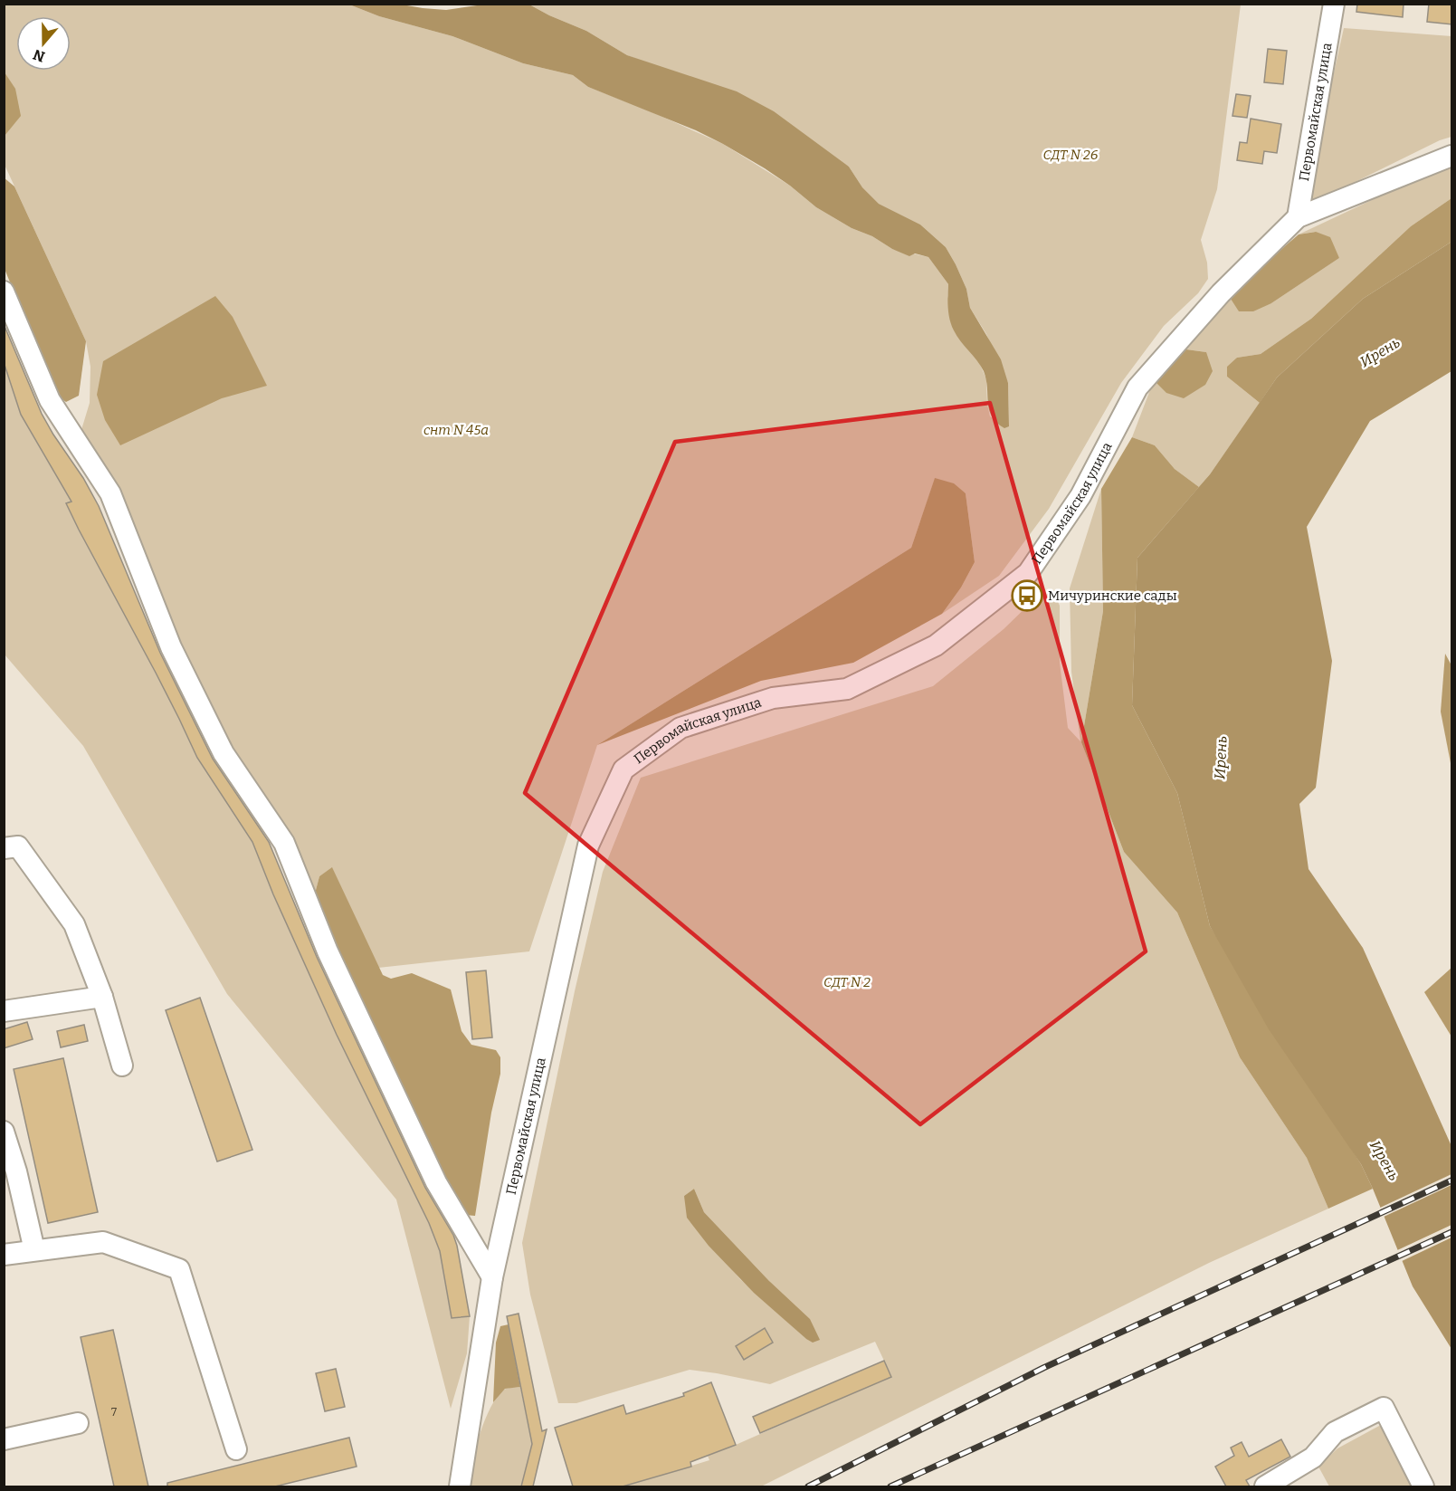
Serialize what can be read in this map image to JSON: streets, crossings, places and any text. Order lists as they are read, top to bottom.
{
  "streets": {
    "street": ["Первомайская улица"]
  },
  "water": ["Ирень"],
  "parks": ["СДТ N 26", "снт N 45а", "СДТ N 2"],
  "places": {
    "bus stop": ["Мичуринские сады"]
  },
  "house_numbers": ["7"],
  "north": "bottom"
}
